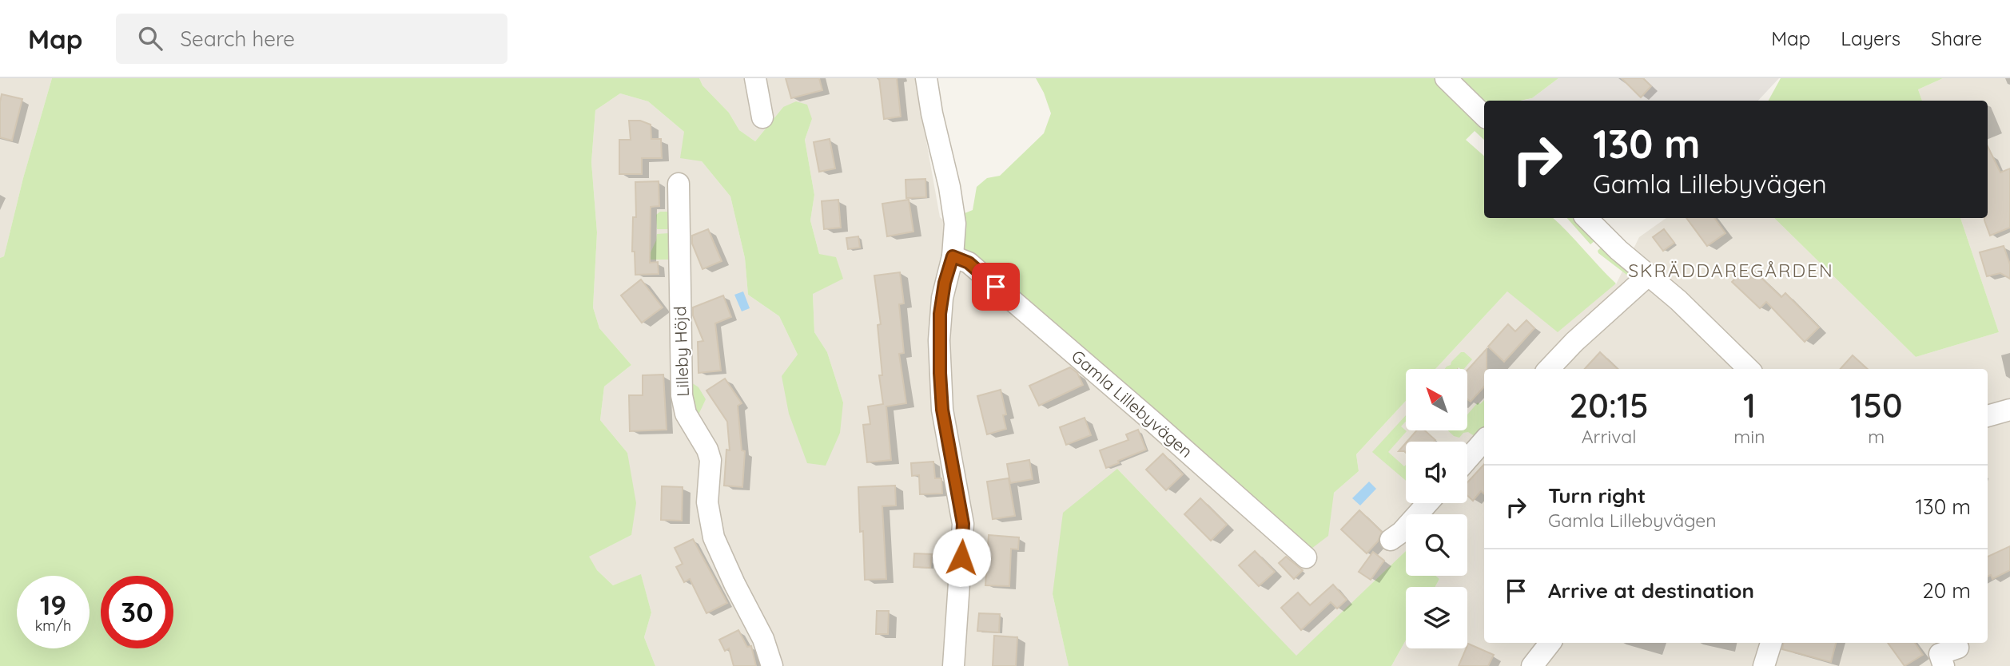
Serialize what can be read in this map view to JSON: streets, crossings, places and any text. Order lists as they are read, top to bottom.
{
  "streets": {
    "street": ["Lilleby Höjd", "Gamla Lillebyvägen"]
  },
  "districts": ["SKRÄDDAREGÅRDEN"],
  "north": "top left",
  "page": {
    "header": "Map",
    "search": "Search here",
    "nav": ["Map", "Layers", "Share"],
    "turn": ["130 m", "Gamla Lillebyvägen"],
    "eta": [
      "20:15",
      "Arrival",
      "1",
      "min",
      "150",
      "m"
    ],
    "list": [
      {
        "name": "Turn right",
        "note": "Gamla Lillebyvägen",
        "value": "130 m"
      },
      {
        "name": "Arrive at destination",
        "value": "20 m"
      }
    ],
    "speed": "19 km/h",
    "limit": "30"
  }
}
